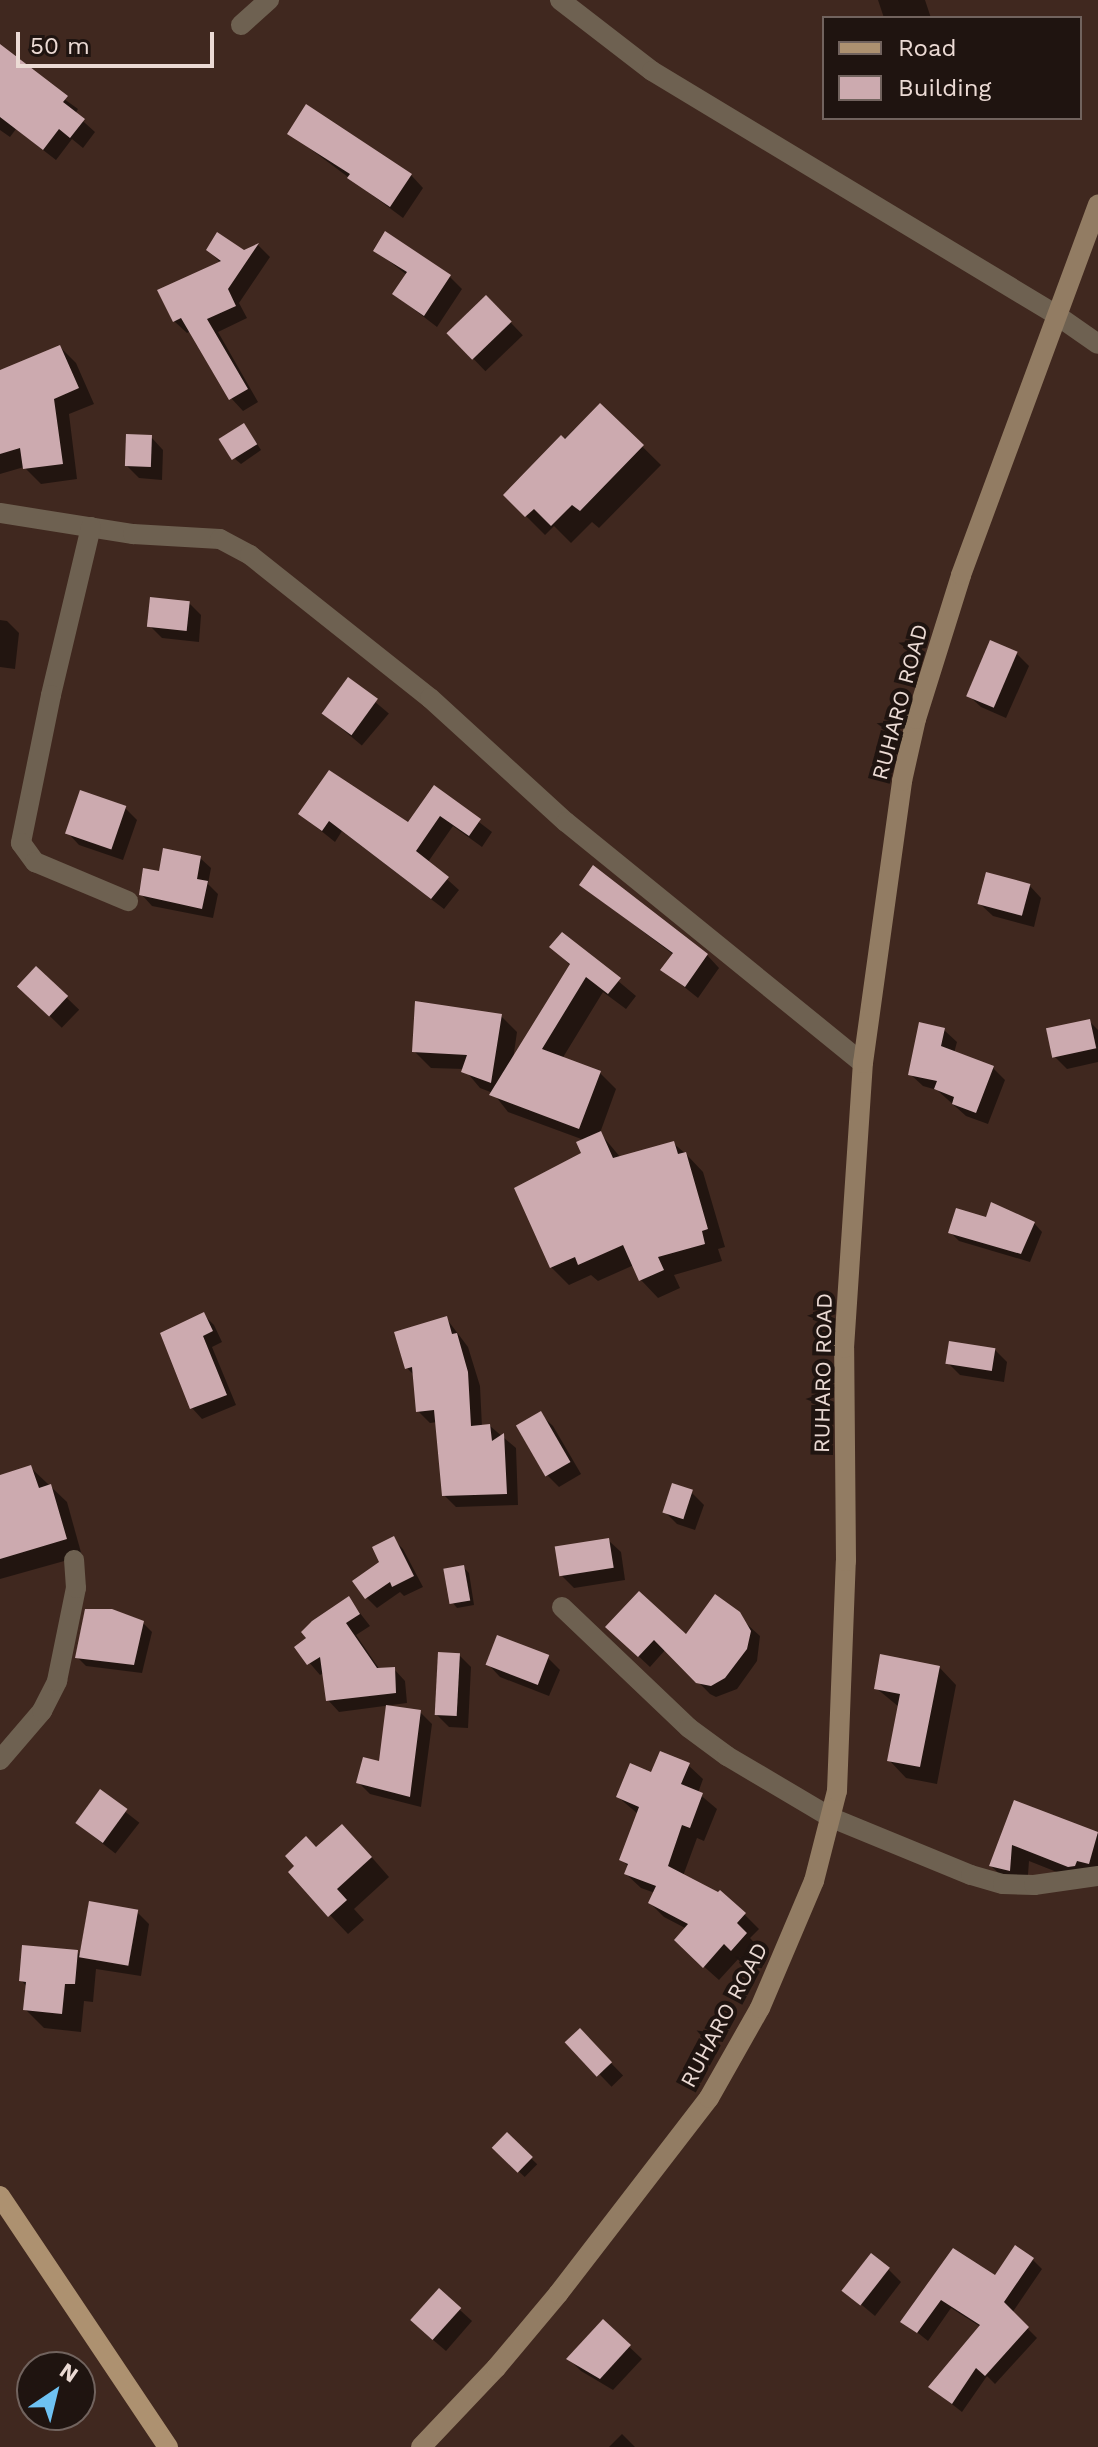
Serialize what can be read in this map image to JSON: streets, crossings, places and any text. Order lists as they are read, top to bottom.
{
  "streets": {
    "street": ["RUHARO ROAD"]
  },
  "legend": ["Road", "Building"],
  "scale_bar": "50 m",
  "north": "top right"
}
